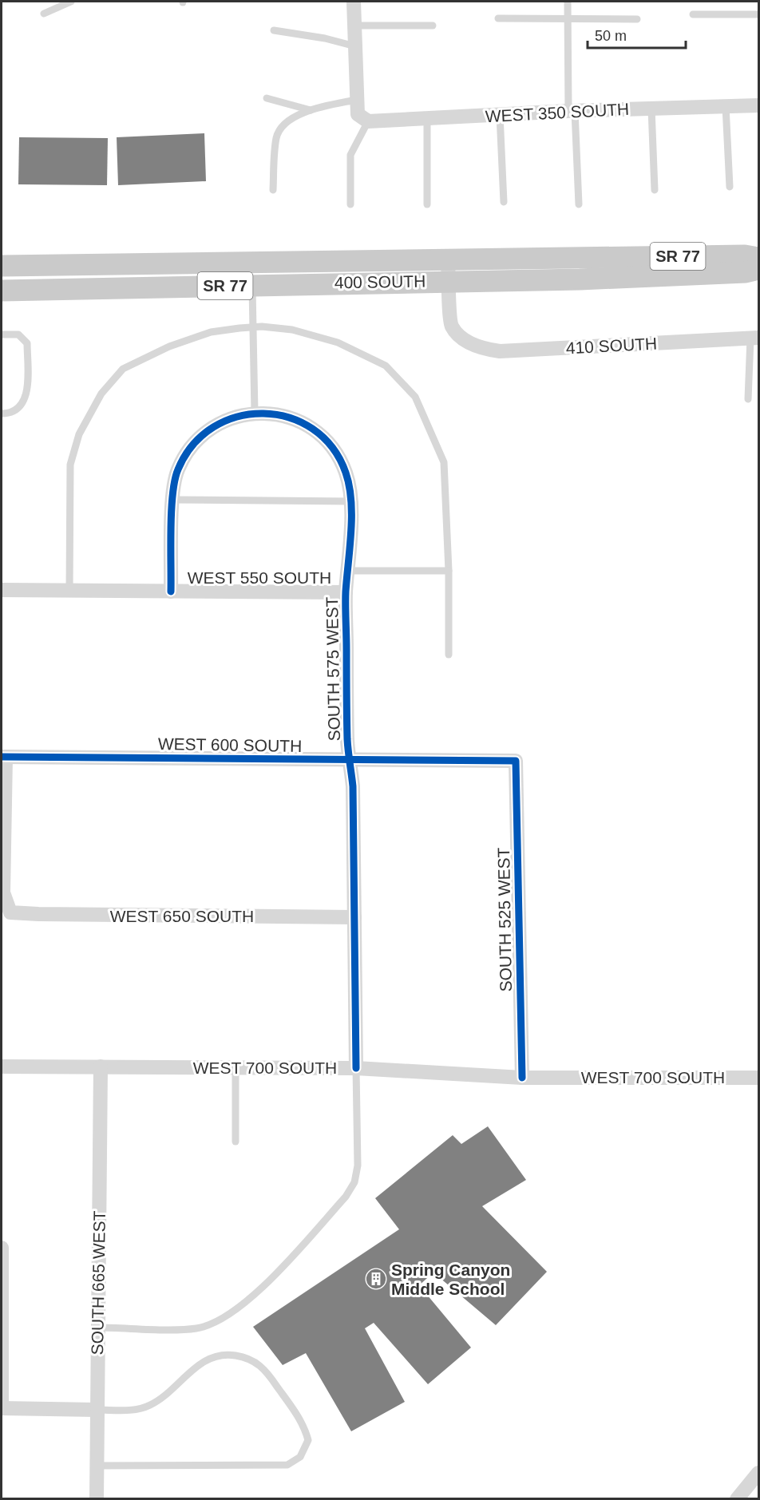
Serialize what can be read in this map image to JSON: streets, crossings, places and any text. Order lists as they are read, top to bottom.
{
  "streets": {
    "main road": ["SR 77", "400 SOUTH"],
    "street": [
      "WEST 350 SOUTH",
      "410 SOUTH",
      "WEST 550 SOUTH",
      "SOUTH 575 WEST",
      "WEST 600 SOUTH",
      "WEST 650 SOUTH",
      "SOUTH 525 WEST",
      "WEST 700 SOUTH",
      "SOUTH 665 WEST"
    ]
  },
  "crossings": [
    ["400 SOUTH", "410 SOUTH"],
    ["WEST 550 SOUTH", "SOUTH 575 WEST"],
    ["SOUTH 575 WEST", "WEST 600 SOUTH"],
    ["SOUTH 575 WEST", "WEST 650 SOUTH"],
    ["SOUTH 575 WEST", "WEST 700 SOUTH"],
    ["WEST 600 SOUTH", "WEST 650 SOUTH"],
    ["WEST 600 SOUTH", "SOUTH 525 WEST"],
    ["SOUTH 525 WEST", "WEST 700 SOUTH"],
    ["WEST 700 SOUTH", "SOUTH 665 WEST"]
  ],
  "places": {
    "building": ["Spring Canyon Middle School"]
  },
  "scale_bar": "50 m"
}
